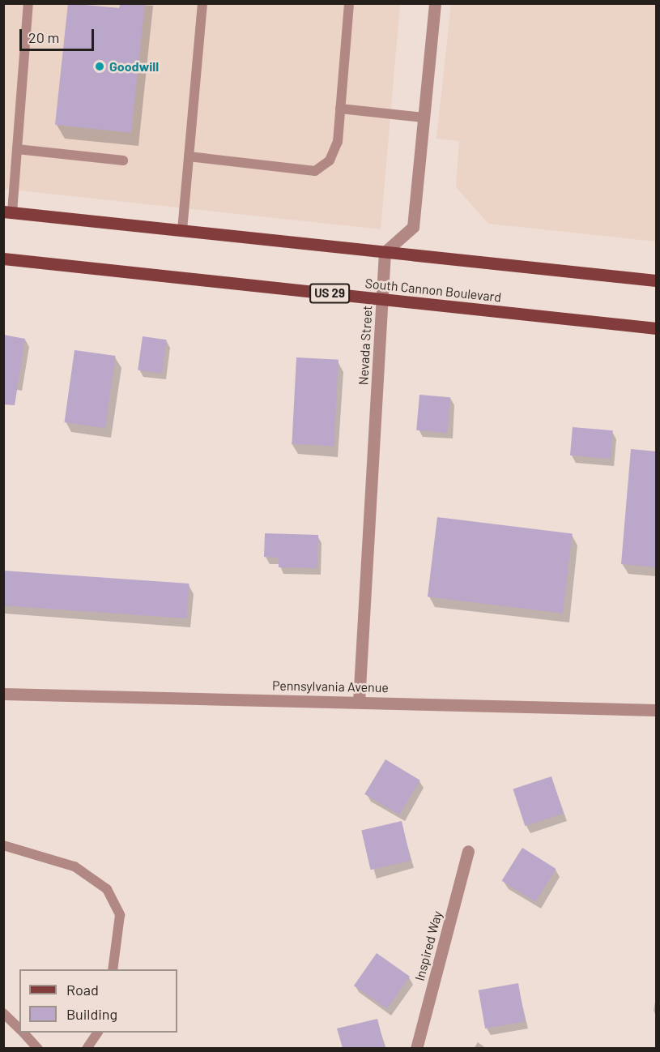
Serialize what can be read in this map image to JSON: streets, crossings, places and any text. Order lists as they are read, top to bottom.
{
  "streets": {
    "main road": ["South Cannon Boulevard", "US 29"],
    "street": ["Nevada Street", "Pennsylvania Avenue", "Inspired Way"]
  },
  "crossings": [
    ["South Cannon Boulevard", "Nevada Street"],
    ["Nevada Street", "Pennsylvania Avenue"]
  ],
  "places": ["Goodwill"],
  "legend": ["Road", "Building"],
  "scale_bar": "20 m"
}
